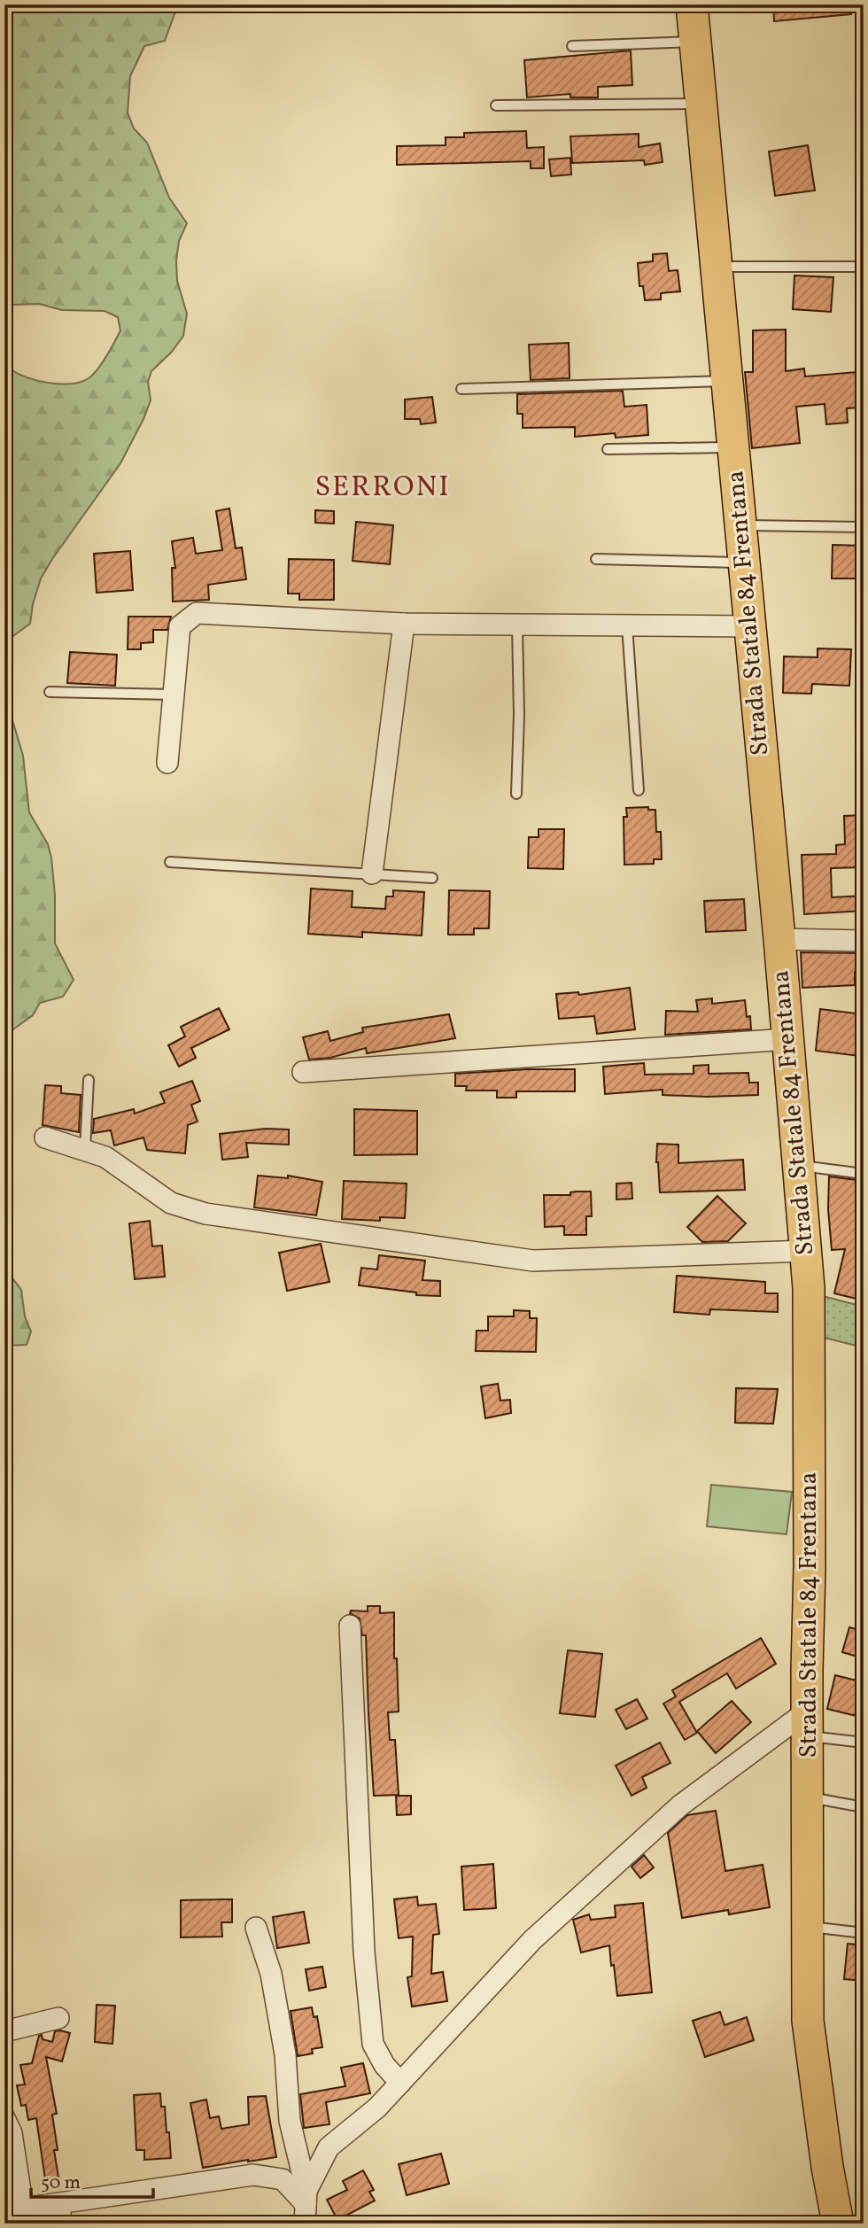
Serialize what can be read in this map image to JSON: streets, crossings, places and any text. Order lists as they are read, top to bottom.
{
  "streets": {
    "main road": ["Strada Statale 84 Frentana"]
  },
  "districts": ["SERRONI"],
  "scale_bar": "50 m"
}
